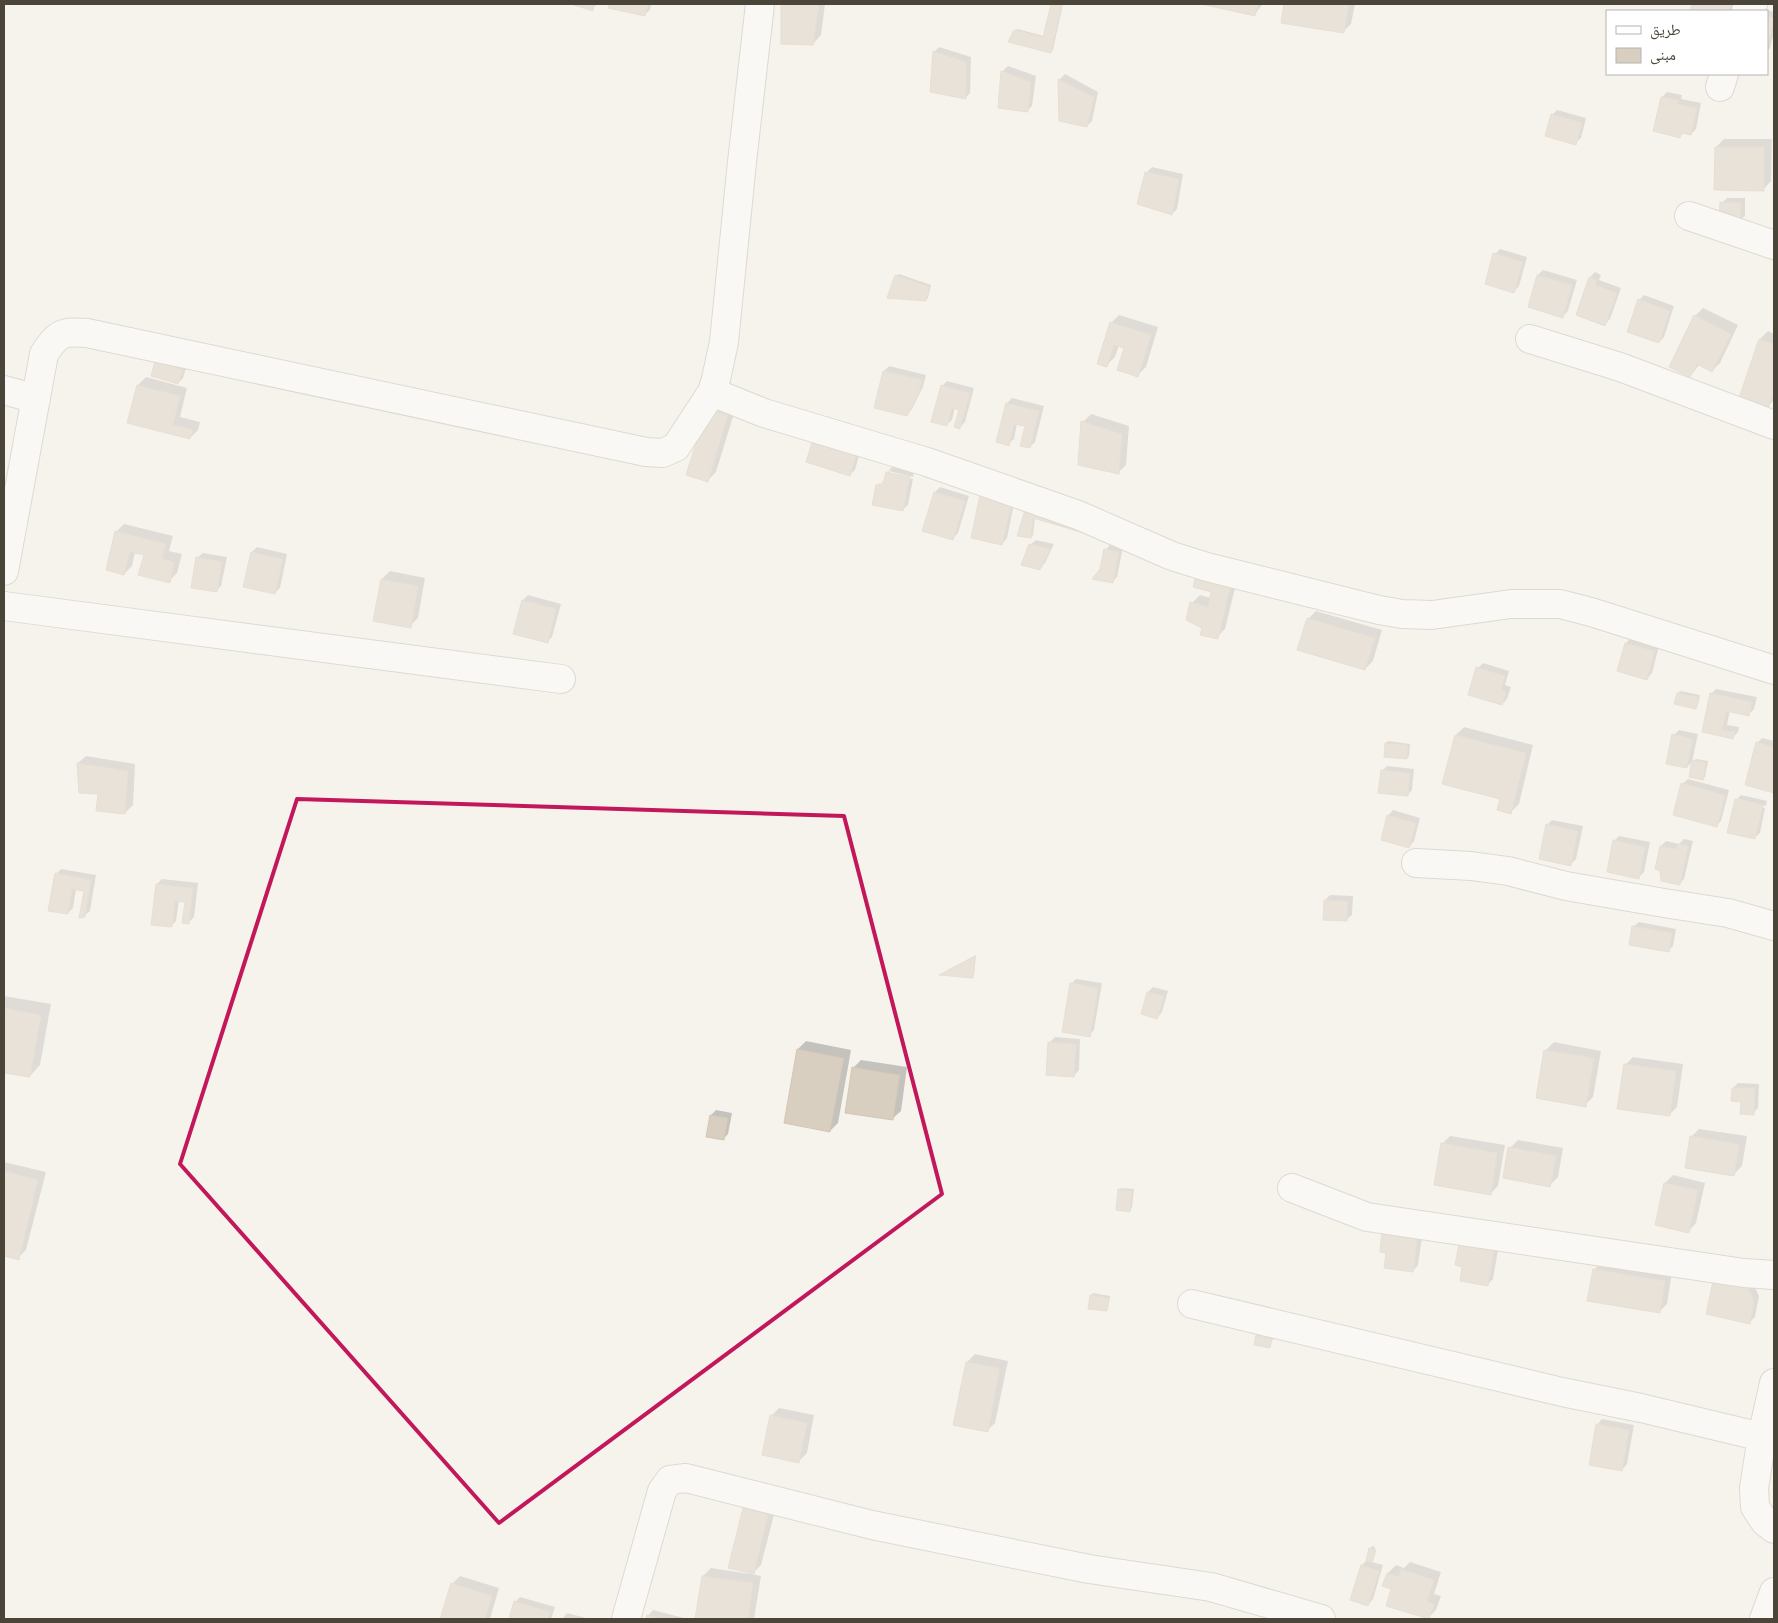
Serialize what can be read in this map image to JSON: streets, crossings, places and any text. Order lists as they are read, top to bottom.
{
  "legend": ["طريق", "مبنى"]
}
